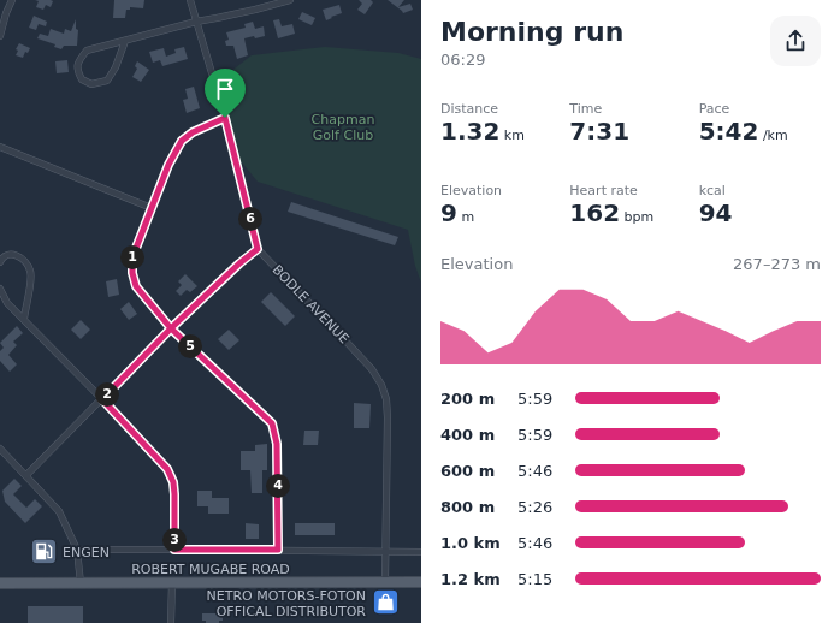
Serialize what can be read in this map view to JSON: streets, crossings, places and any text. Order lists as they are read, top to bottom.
{
  "streets": {
    "main road": ["ROBERT MUGABE ROAD"],
    "street": ["BODLE AVENUE"]
  },
  "crossings": [
    ["BODLE AVENUE", "ROBERT MUGABE ROAD"]
  ],
  "parks": ["Chapman Golf Club"],
  "places": {
    "fuel station": ["ENGEN"],
    "shop": ["NETRO MOTORS-FOTON OFFICAL DISTRIBUTOR"]
  },
  "page": {
    "heading": ["Morning run", "06:29"],
    "stats": [
      ["Distance", "1.32 km"],
      ["Time", "7:31"],
      ["Pace", "5:42 /km"],
      ["Elevation", "9 m"],
      ["Heart rate", "162 bpm"],
      ["kcal", "94"]
    ],
    "pins": [
      "6",
      "1",
      "5",
      "2",
      "4",
      "3"
    ],
    "chart": ["Elevation", "267–273 m"],
    "list": [
      {
        "name": "200 m",
        "note": "5:59"
      },
      {
        "name": "400 m",
        "note": "5:59"
      },
      {
        "name": "600 m",
        "note": "5:46"
      },
      {
        "name": "800 m",
        "note": "5:26"
      },
      {
        "name": "1.0 km",
        "note": "5:46"
      },
      {
        "name": "1.2 km",
        "note": "5:15"
      }
    ]
  }
}
